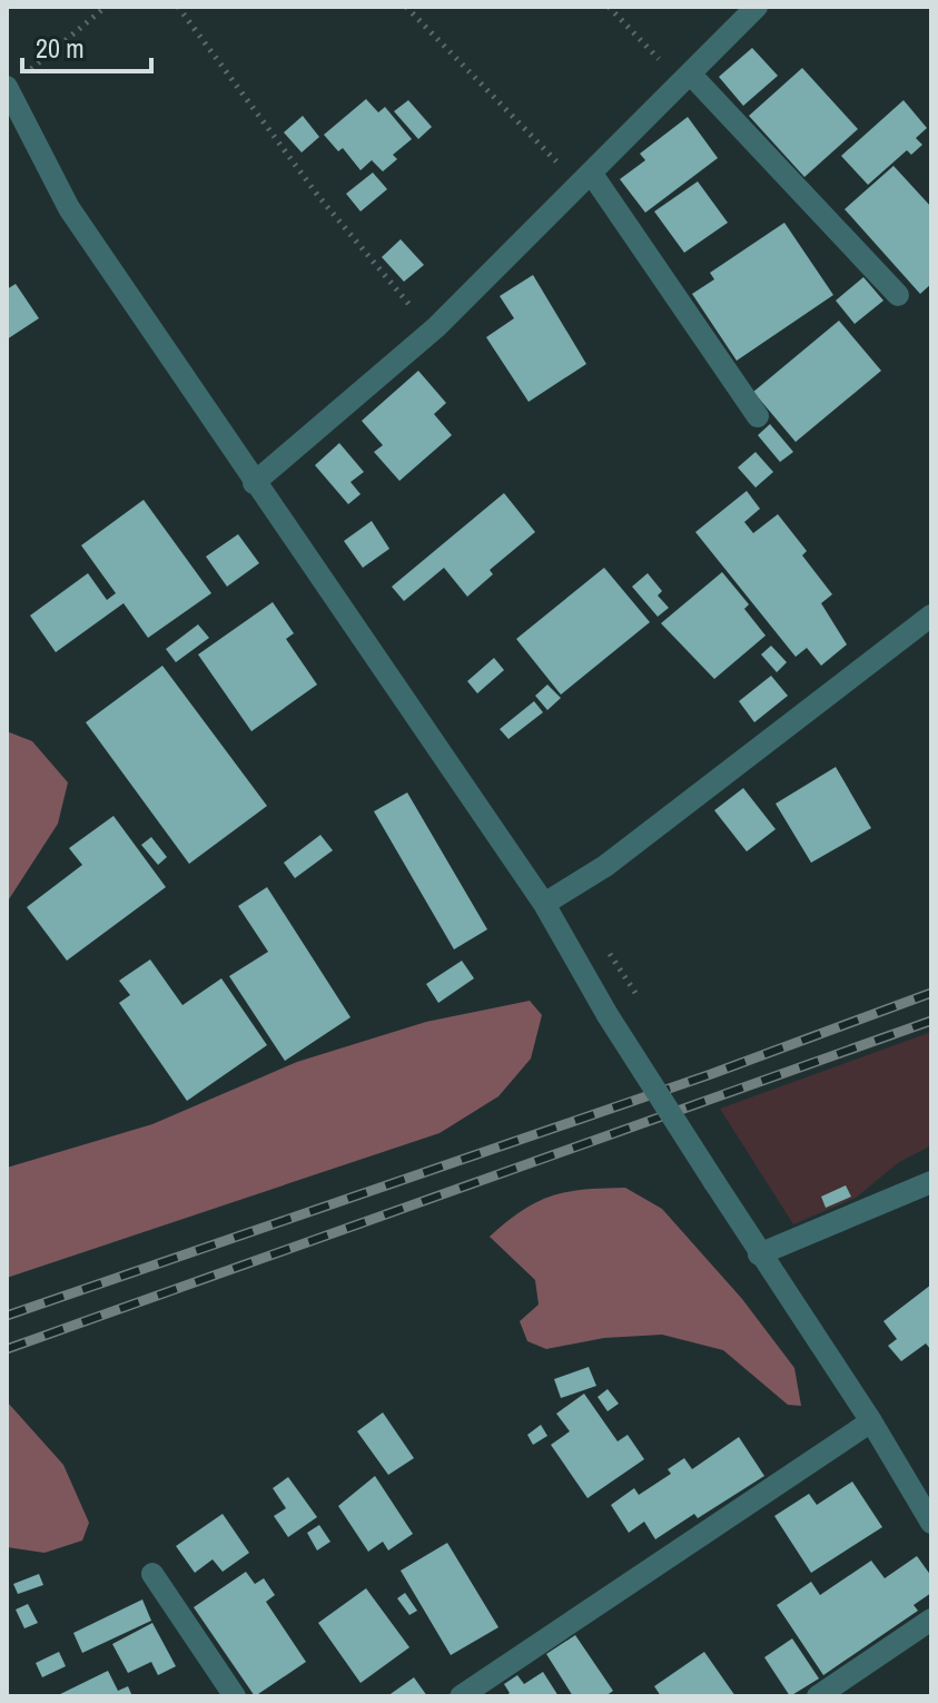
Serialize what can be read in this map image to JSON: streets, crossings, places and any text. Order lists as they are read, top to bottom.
{
  "scale_bar": "20 m"
}
